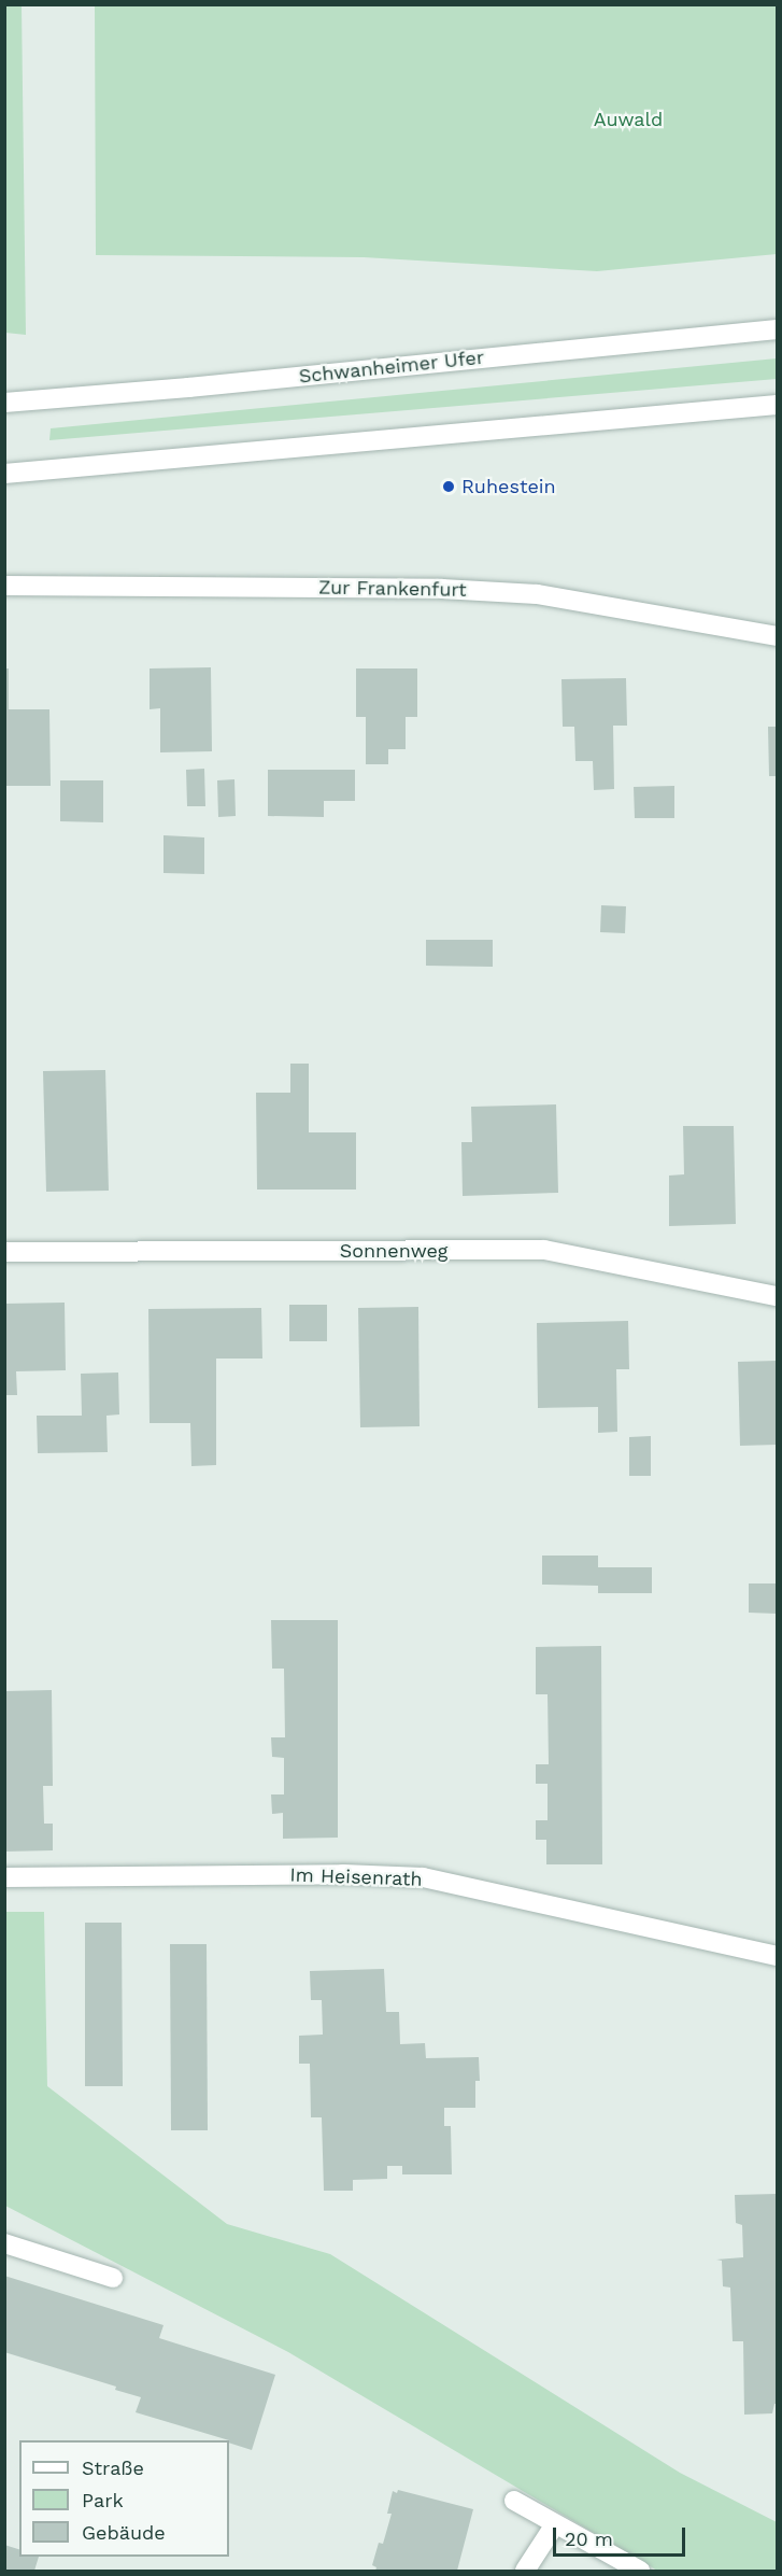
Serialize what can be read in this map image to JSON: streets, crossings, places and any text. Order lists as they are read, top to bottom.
{
  "streets": {
    "street": [
      "Schwanheimer Ufer",
      "Zur Frankenfurt",
      "Sonnenweg",
      "Im Heisenrath"
    ]
  },
  "parks": ["Auwald"],
  "places": ["Ruhestein"],
  "legend": ["Straße", "Park", "Gebäude"],
  "scale_bar": "20 m"
}
